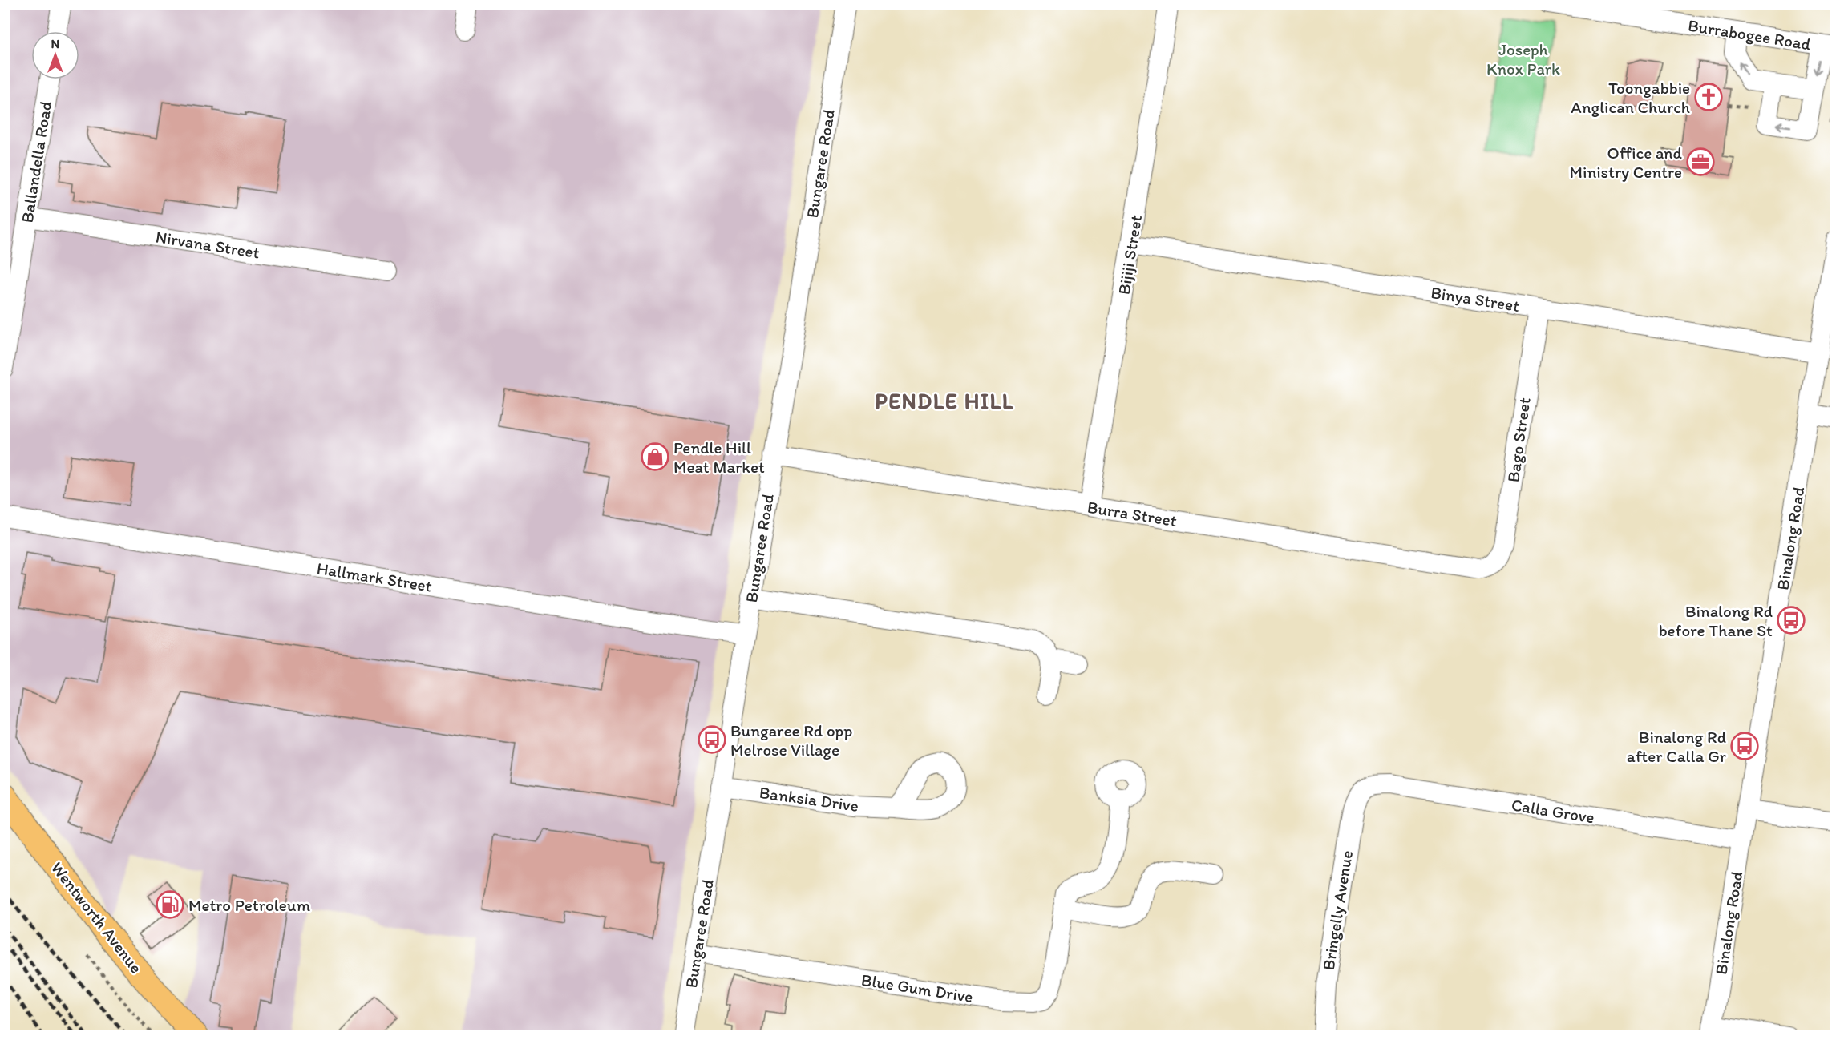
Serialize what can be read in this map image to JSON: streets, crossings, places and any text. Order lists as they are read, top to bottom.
{
  "streets": {
    "main road": ["Wentworth Avenue"],
    "street": [
      "Burrabogee Road",
      "Ballandella Road",
      "Bungaree Road",
      "Nirvana Street",
      "Bijiji Street",
      "Binya Street",
      "Bago Street",
      "Burra Street",
      "Binalong Road",
      "Hallmark Street",
      "Banksia Drive",
      "Calla Grove",
      "Bringelly Avenue",
      "Blue Gum Drive"
    ]
  },
  "crossings": [
    ["Ballandella Road", "Nirvana Street"],
    ["Bungaree Road", "Burra Street"],
    ["Bungaree Road", "Hallmark Street"],
    ["Bungaree Road", "Banksia Drive"],
    ["Bungaree Road", "Blue Gum Drive"],
    ["Bijiji Street", "Binya Street"],
    ["Bijiji Street", "Burra Street"],
    ["Binya Street", "Bago Street"],
    ["Binya Street", "Binalong Road"],
    ["Bago Street", "Burra Street"],
    ["Binalong Road", "Calla Grove"],
    ["Calla Grove", "Bringelly Avenue"]
  ],
  "districts": ["PENDLE HILL"],
  "parks": ["Joseph Knox Park"],
  "places": {
    "church": ["Toongabbie Anglican Church"],
    "office": ["Office and Ministry Centre"],
    "shop": ["Pendle Hill Meat Market"],
    "bus stop": ["Binalong Rd before Thane St", "Bungaree Rd opp Melrose Village", "Binalong Rd after Calla Gr"],
    "fuel station": ["Metro Petroleum"]
  },
  "north": "top"
}
